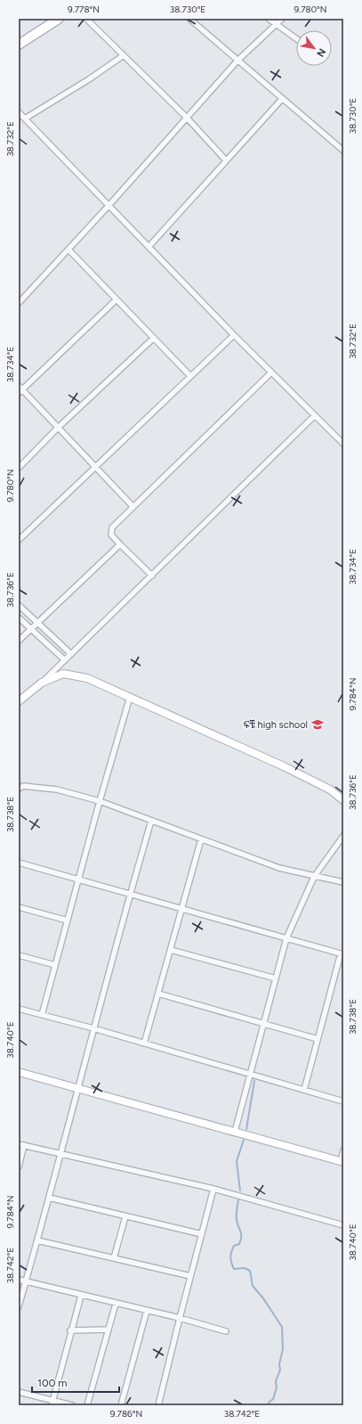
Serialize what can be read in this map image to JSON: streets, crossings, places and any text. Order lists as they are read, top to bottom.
{
  "places": {
    "school or university": ["ፍቼ high school"]
  },
  "scale_bar": "100 m",
  "north": "bottom right",
  "coordinates": [
    "9.778°N",
    "38.730°E",
    "9.780°N",
    "38.732°E",
    "38.734°E",
    "38.736°E",
    "9.784°N",
    "38.738°E",
    "38.740°E",
    "38.742°E",
    "9.786°N"
  ]
}
